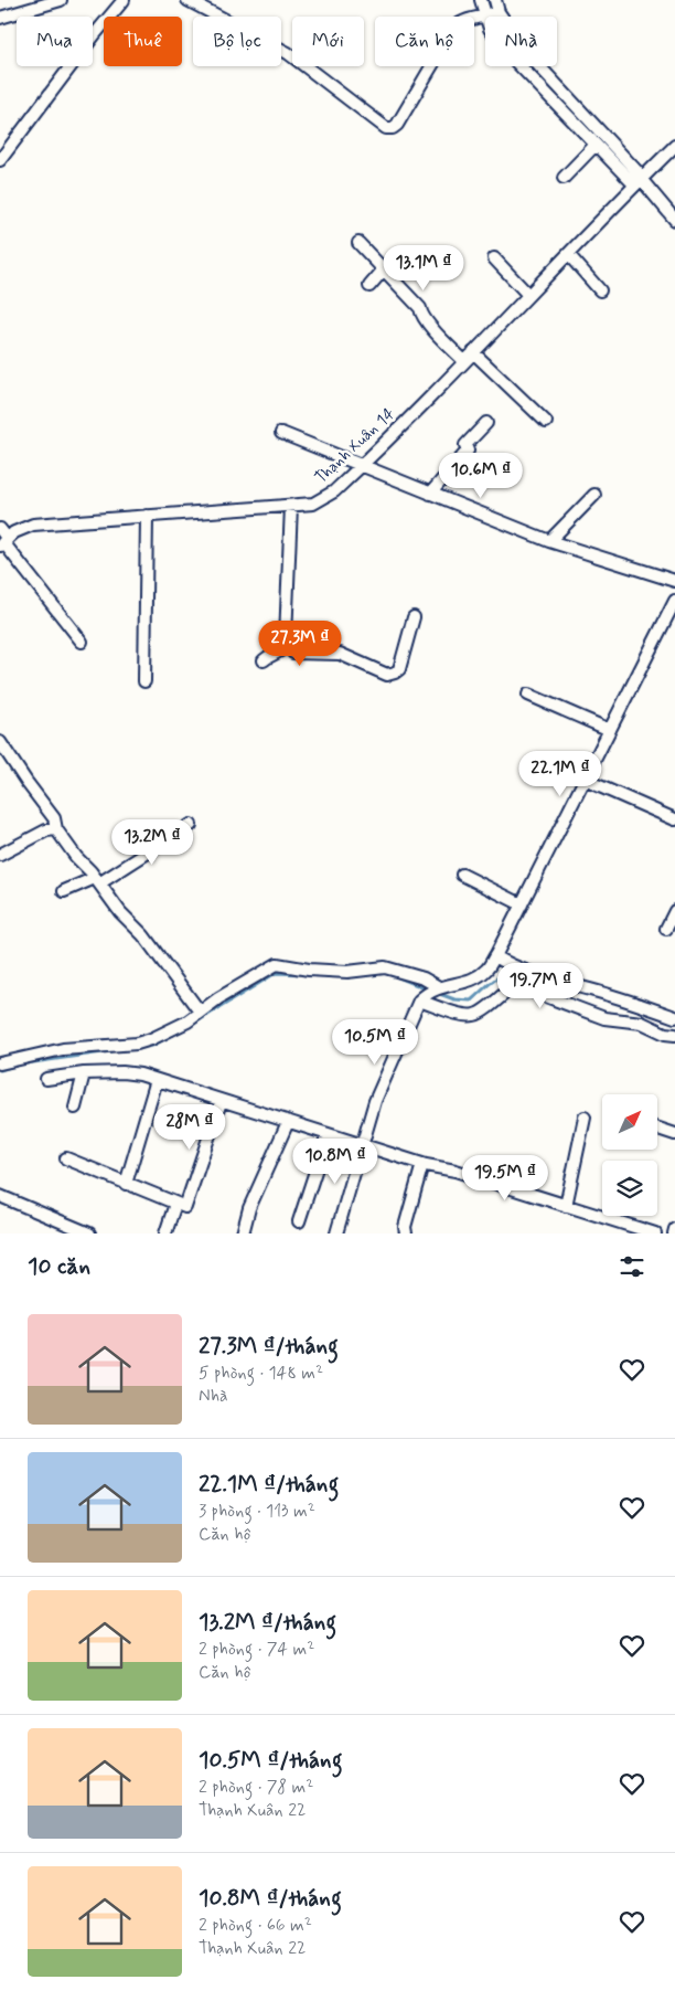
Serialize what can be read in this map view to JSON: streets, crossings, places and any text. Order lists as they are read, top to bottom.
{
  "streets": {
    "street": ["Thạnh Xuân 14"]
  },
  "north": "top right",
  "page": {
    "chip": [
      "Mua",
      "Thuê",
      "Bộ lọc",
      "Mới",
      "Căn hộ",
      "Nhà"
    ],
    "price": [
      "13.1M ₫",
      "10.6M ₫",
      "27.3M ₫",
      "22.1M ₫",
      "13.2M ₫",
      "19.7M ₫",
      "10.5M ₫",
      "28M ₫",
      "10.8M ₫",
      "19.5M ₫"
    ],
    "heading": "10 căn",
    "list": [
      {
        "name": "27.3M ₫/tháng",
        "note": "5 phòng · 148 m² · Nhà"
      },
      {
        "name": "22.1M ₫/tháng",
        "note": "3 phòng · 113 m² · Căn hộ"
      },
      {
        "name": "13.2M ₫/tháng",
        "note": "2 phòng · 74 m² · Căn hộ"
      },
      {
        "name": "10.5M ₫/tháng",
        "note": "2 phòng · 78 m² · Thạnh Xuân 22"
      },
      {
        "name": "10.8M ₫/tháng",
        "note": "2 phòng · 66 m² · Thạnh Xuân 22"
      }
    ]
  }
}
